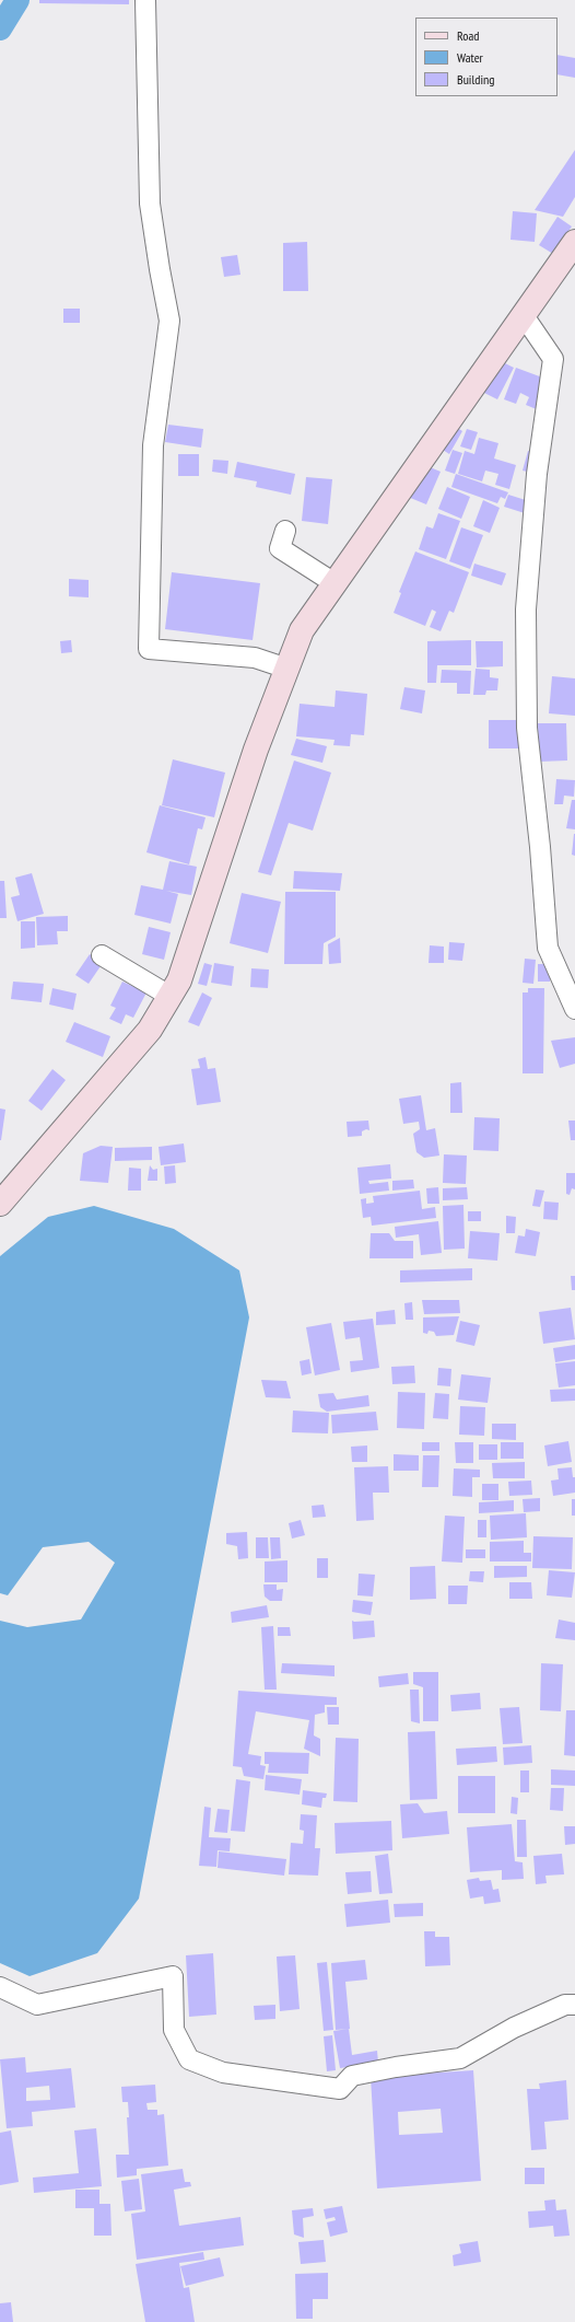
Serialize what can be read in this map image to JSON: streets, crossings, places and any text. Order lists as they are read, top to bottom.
{
  "legend": ["Road", "Water", "Building"]
}
